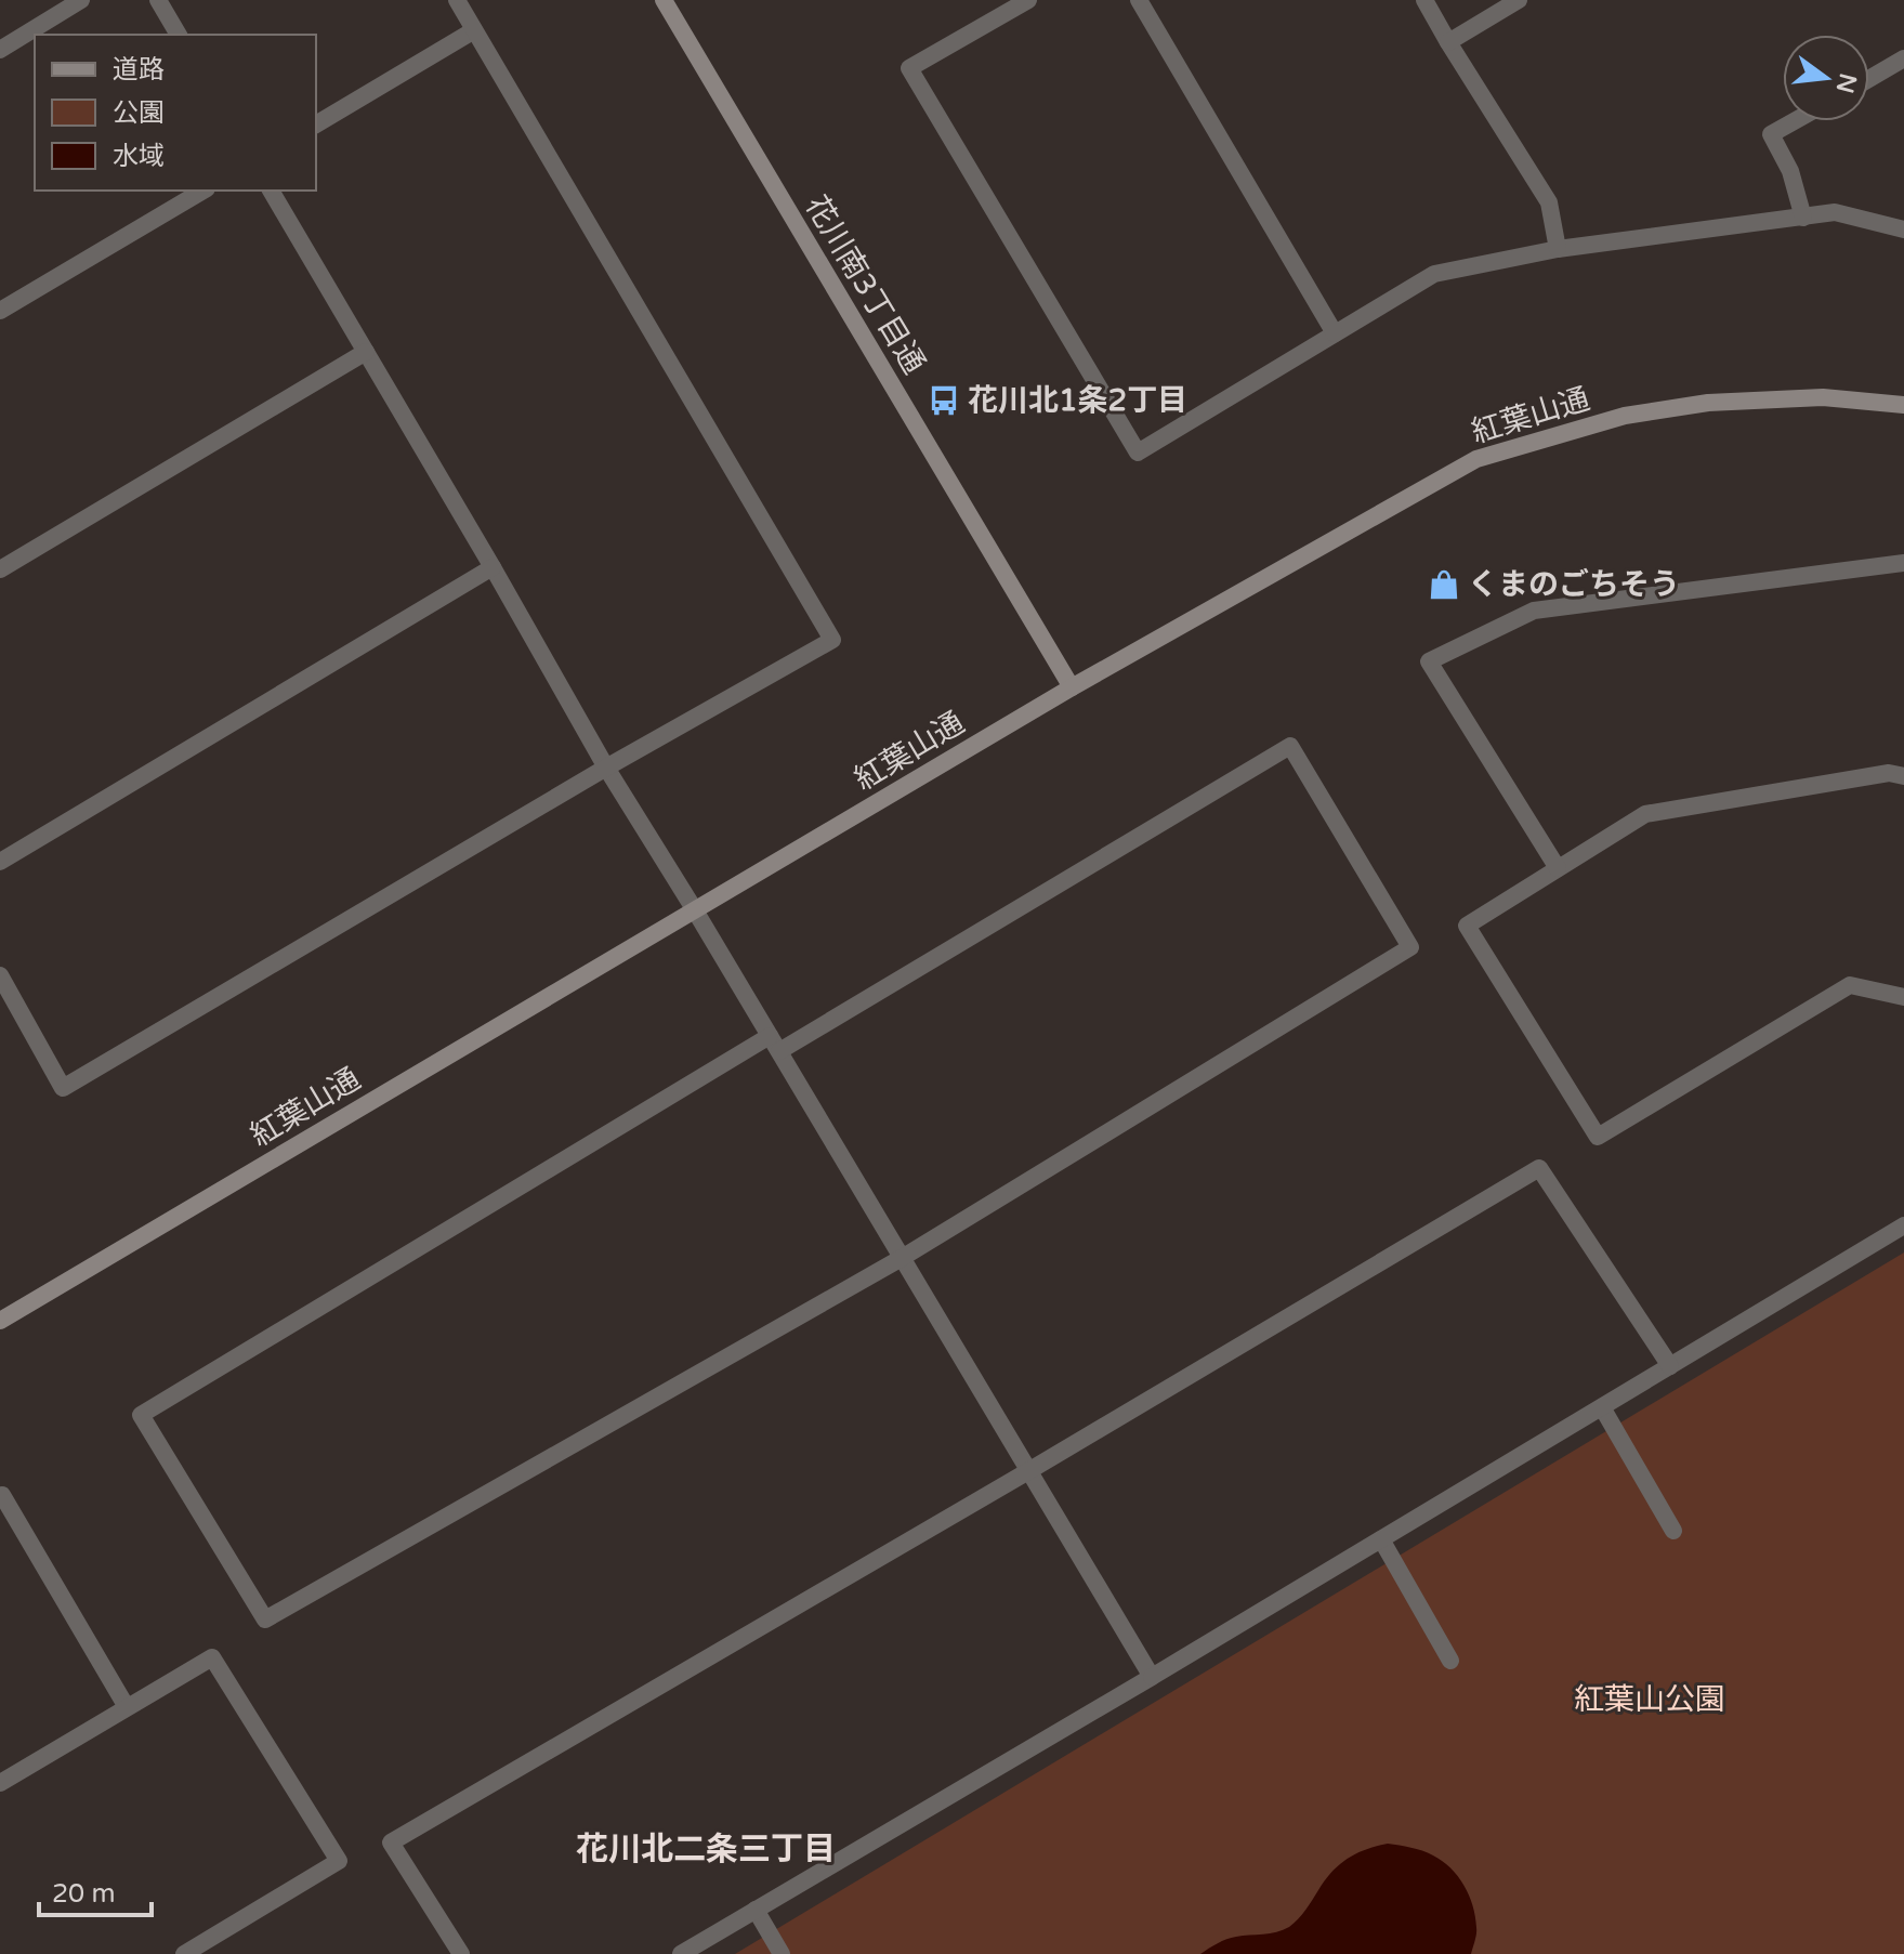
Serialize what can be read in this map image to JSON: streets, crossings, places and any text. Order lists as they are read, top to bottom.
{
  "streets": {
    "street": ["花川南3丁目通", "紅葉山通"]
  },
  "crossings": [
    ["花川南3丁目通", "紅葉山通"]
  ],
  "districts": ["花川北二条三丁目"],
  "parks": ["紅葉山公園"],
  "places": {
    "bus stop": ["花川北1条2丁目"],
    "shop": ["くまのごちそう"]
  },
  "legend": ["道路", "公園", "水域"],
  "scale_bar": "20 m",
  "north": "right"
}
